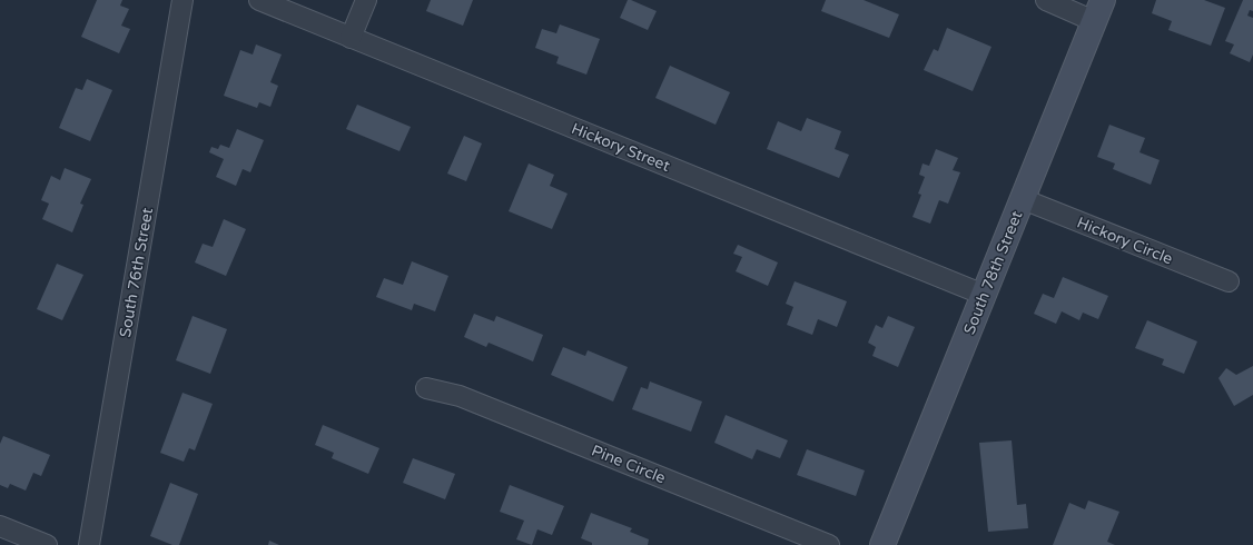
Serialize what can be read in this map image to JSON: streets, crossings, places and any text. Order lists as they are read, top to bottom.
{
  "streets": {
    "main road": ["South 78th Street"],
    "street": [
      "Hickory Street",
      "Hickory Circle",
      "South 76th Street",
      "Pine Circle"
    ]
  },
  "crossings": [
    ["Hickory Street", "South 78th Street"],
    ["Hickory Circle", "South 78th Street"]
  ]
}
